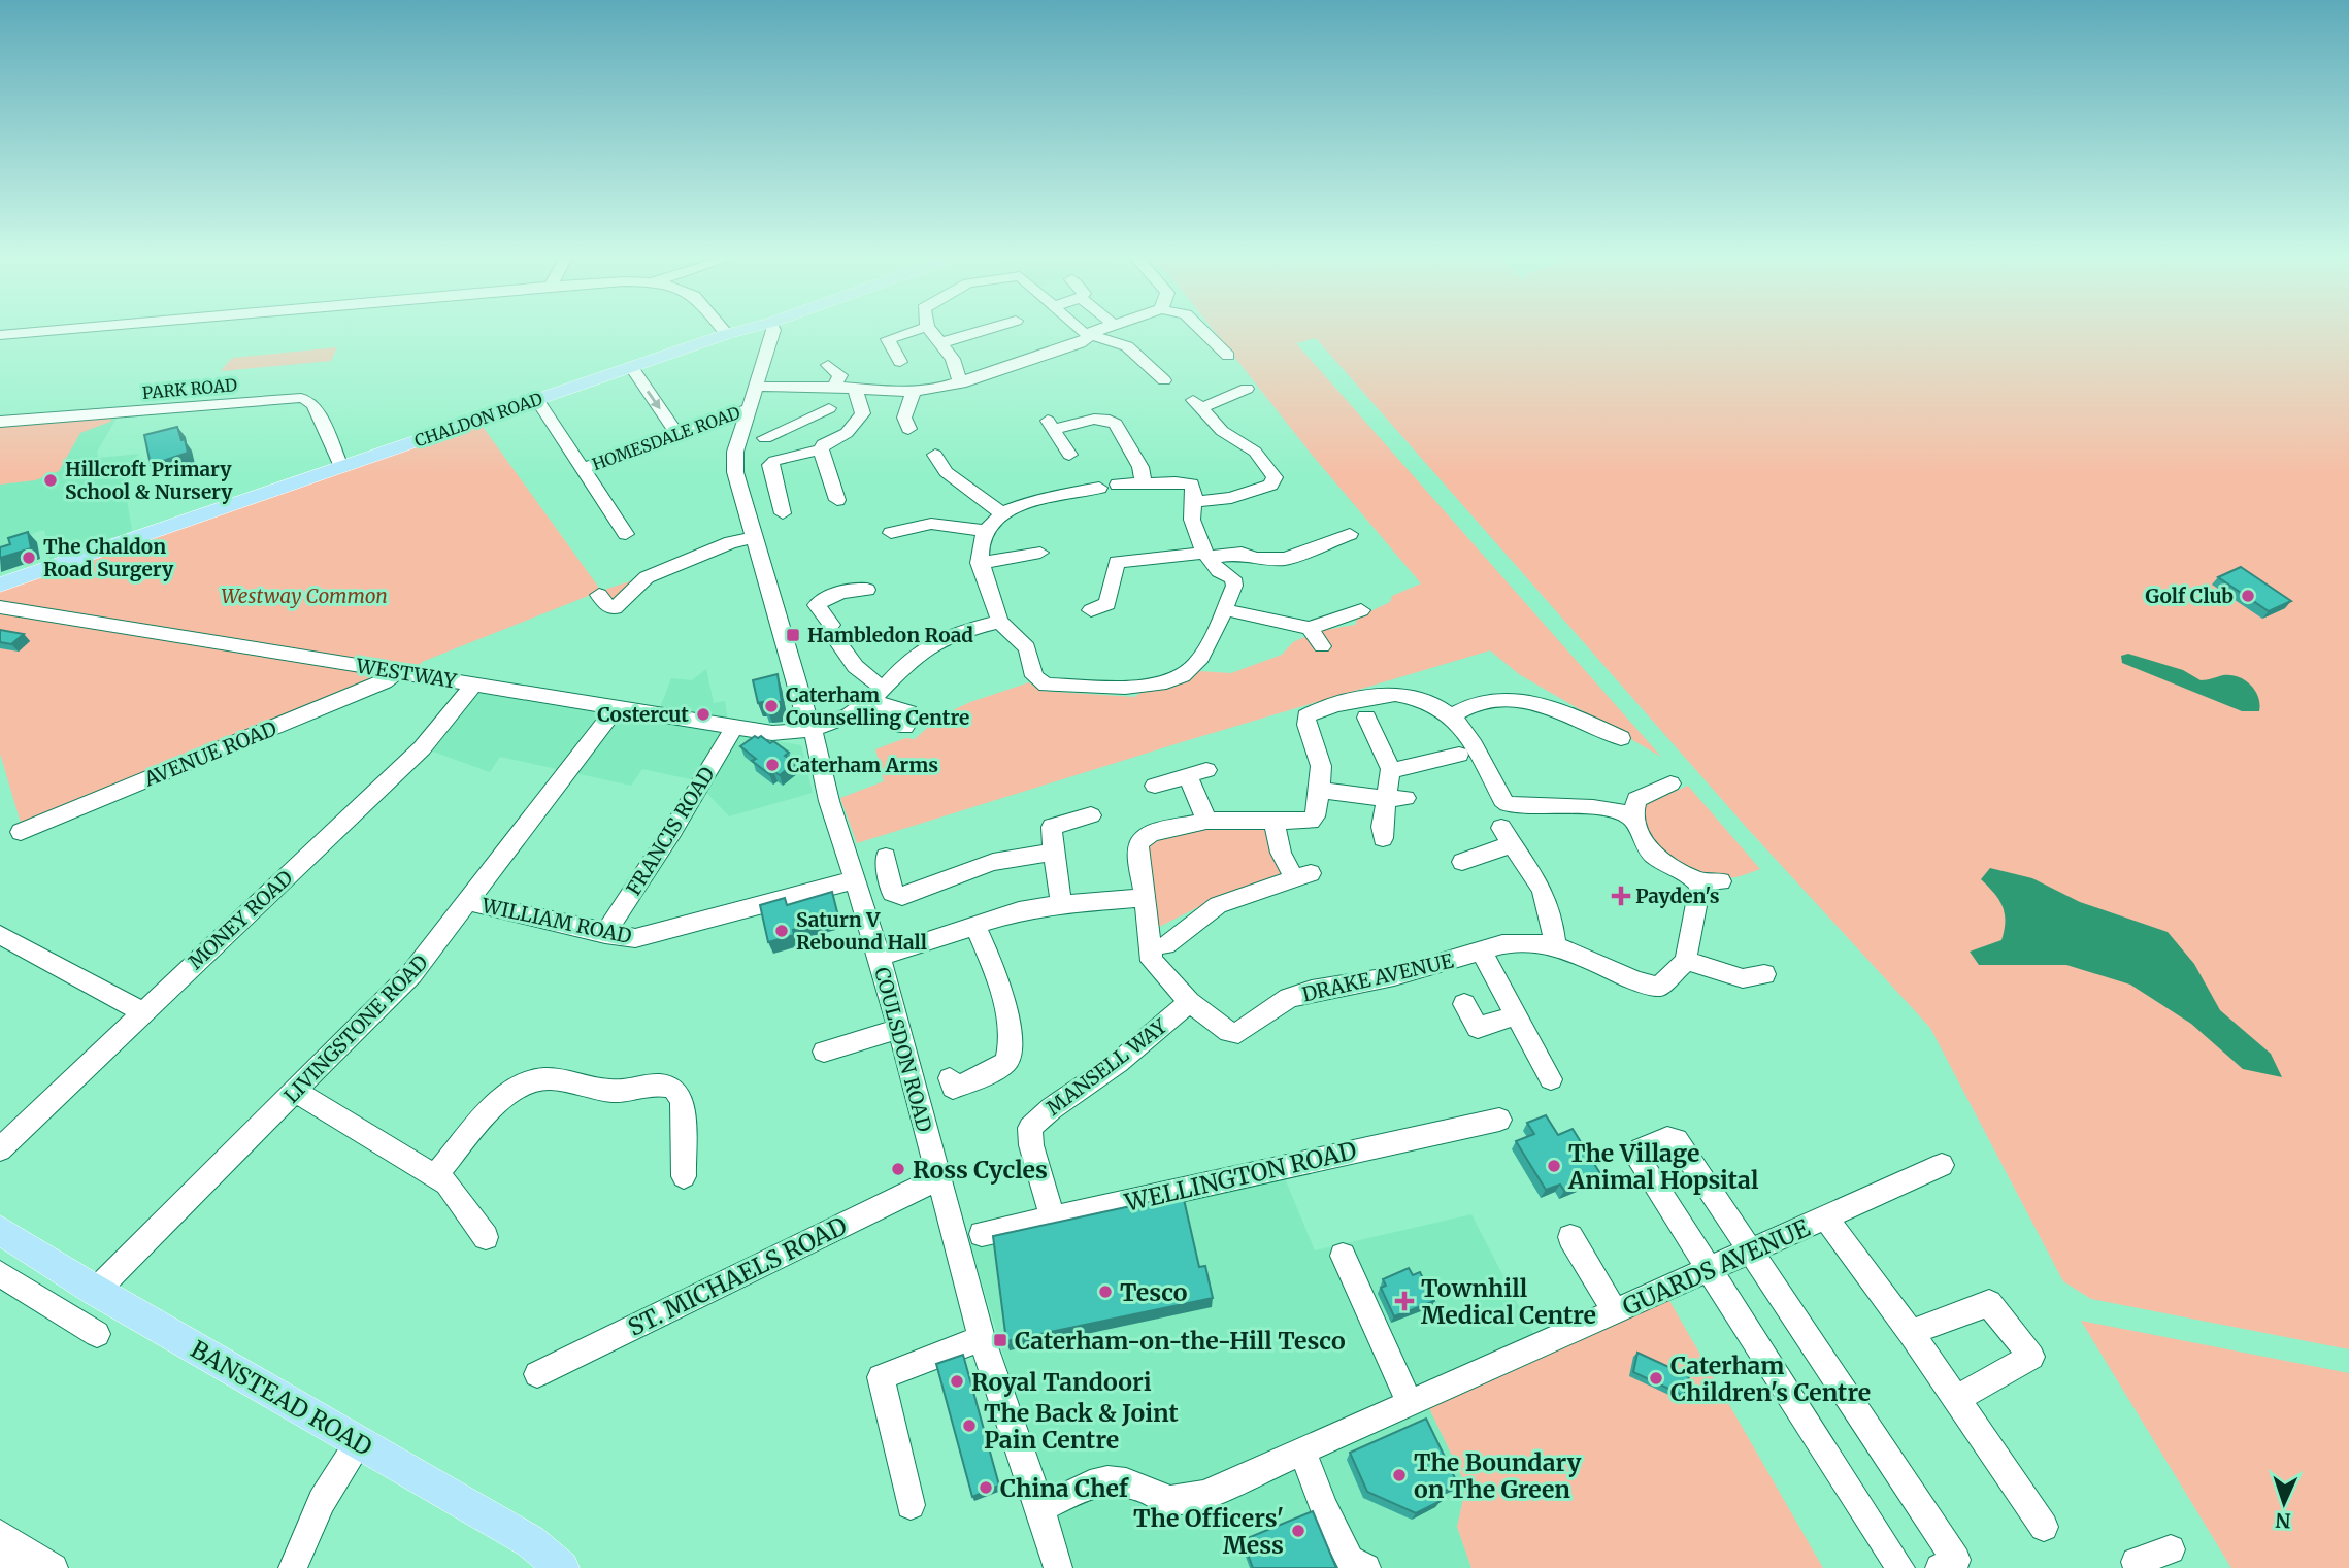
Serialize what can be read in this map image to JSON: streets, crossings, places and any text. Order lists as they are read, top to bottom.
{
  "streets": {
    "main road": ["CHALDON ROAD", "BANSTEAD ROAD"],
    "street": [
      "PARK ROAD",
      "HOMESDALE ROAD",
      "WESTWAY",
      "AVENUE ROAD",
      "FRANCIS ROAD",
      "MONEY ROAD",
      "WILLIAM ROAD",
      "DRAKE AVENUE",
      "LIVINGSTONE ROAD",
      "COULSDON ROAD",
      "MANSELL WAY",
      "WELLINGTON ROAD",
      "GUARDS AVENUE",
      "ST. MICHAELS ROAD"
    ]
  },
  "crossings": [
    ["PARK ROAD", "CHALDON ROAD"],
    ["HOMESDALE ROAD", "COULSDON ROAD"],
    ["WESTWAY", "AVENUE ROAD"],
    ["WESTWAY", "FRANCIS ROAD"],
    ["WESTWAY", "MONEY ROAD"],
    ["WESTWAY", "LIVINGSTONE ROAD"],
    ["WESTWAY", "COULSDON ROAD"],
    ["FRANCIS ROAD", "WILLIAM ROAD"],
    ["WILLIAM ROAD", "LIVINGSTONE ROAD"],
    ["WILLIAM ROAD", "COULSDON ROAD"],
    ["DRAKE AVENUE", "MANSELL WAY"],
    ["LIVINGSTONE ROAD", "BANSTEAD ROAD"],
    ["COULSDON ROAD", "GUARDS AVENUE"],
    ["COULSDON ROAD", "ST. MICHAELS ROAD"],
    ["MANSELL WAY", "WELLINGTON ROAD"]
  ],
  "parks": ["Westway Common"],
  "places": {
    "other": [
      "Hillcroft Primary School & Nursery",
      "The Chaldon Road Surgery",
      "Golf Club",
      "Caterham Counselling Centre",
      "Costercut",
      "Caterham Arms",
      "Saturn V Rebound Hall",
      "The Village Animal Hopsital",
      "Ross Cycles",
      "Tesco",
      "Caterham Children's Centre",
      "Royal Tandoori",
      "The Back & Joint Pain Centre",
      "The Boundary on The Green",
      "China Chef",
      "The Officers' Mess"
    ],
    "transit": ["Hambledon Road", "Caterham-on-the-Hill Tesco"],
    "health": ["Payden's", "Townhill Medical Centre"]
  },
  "north": "bottom"
}
